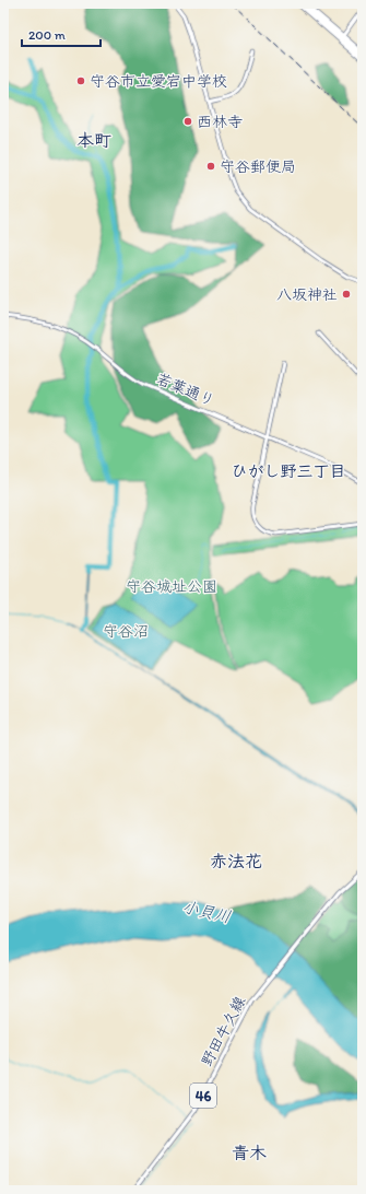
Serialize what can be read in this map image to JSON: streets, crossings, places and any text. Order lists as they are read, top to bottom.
{
  "streets": {
    "main road": ["野田牛久線", "46"],
    "street": ["若葉通り"]
  },
  "districts": [
    "本町",
    "ひがし野三丁目",
    "赤法花",
    "青木"
  ],
  "water": ["小貝川"],
  "parks": ["守谷城址公園", "守谷沼"],
  "places": [
    "守谷市立愛宕中学校",
    "西林寺",
    "守谷郵便局",
    "八坂神社"
  ],
  "scale_bar": "200 m"
}
